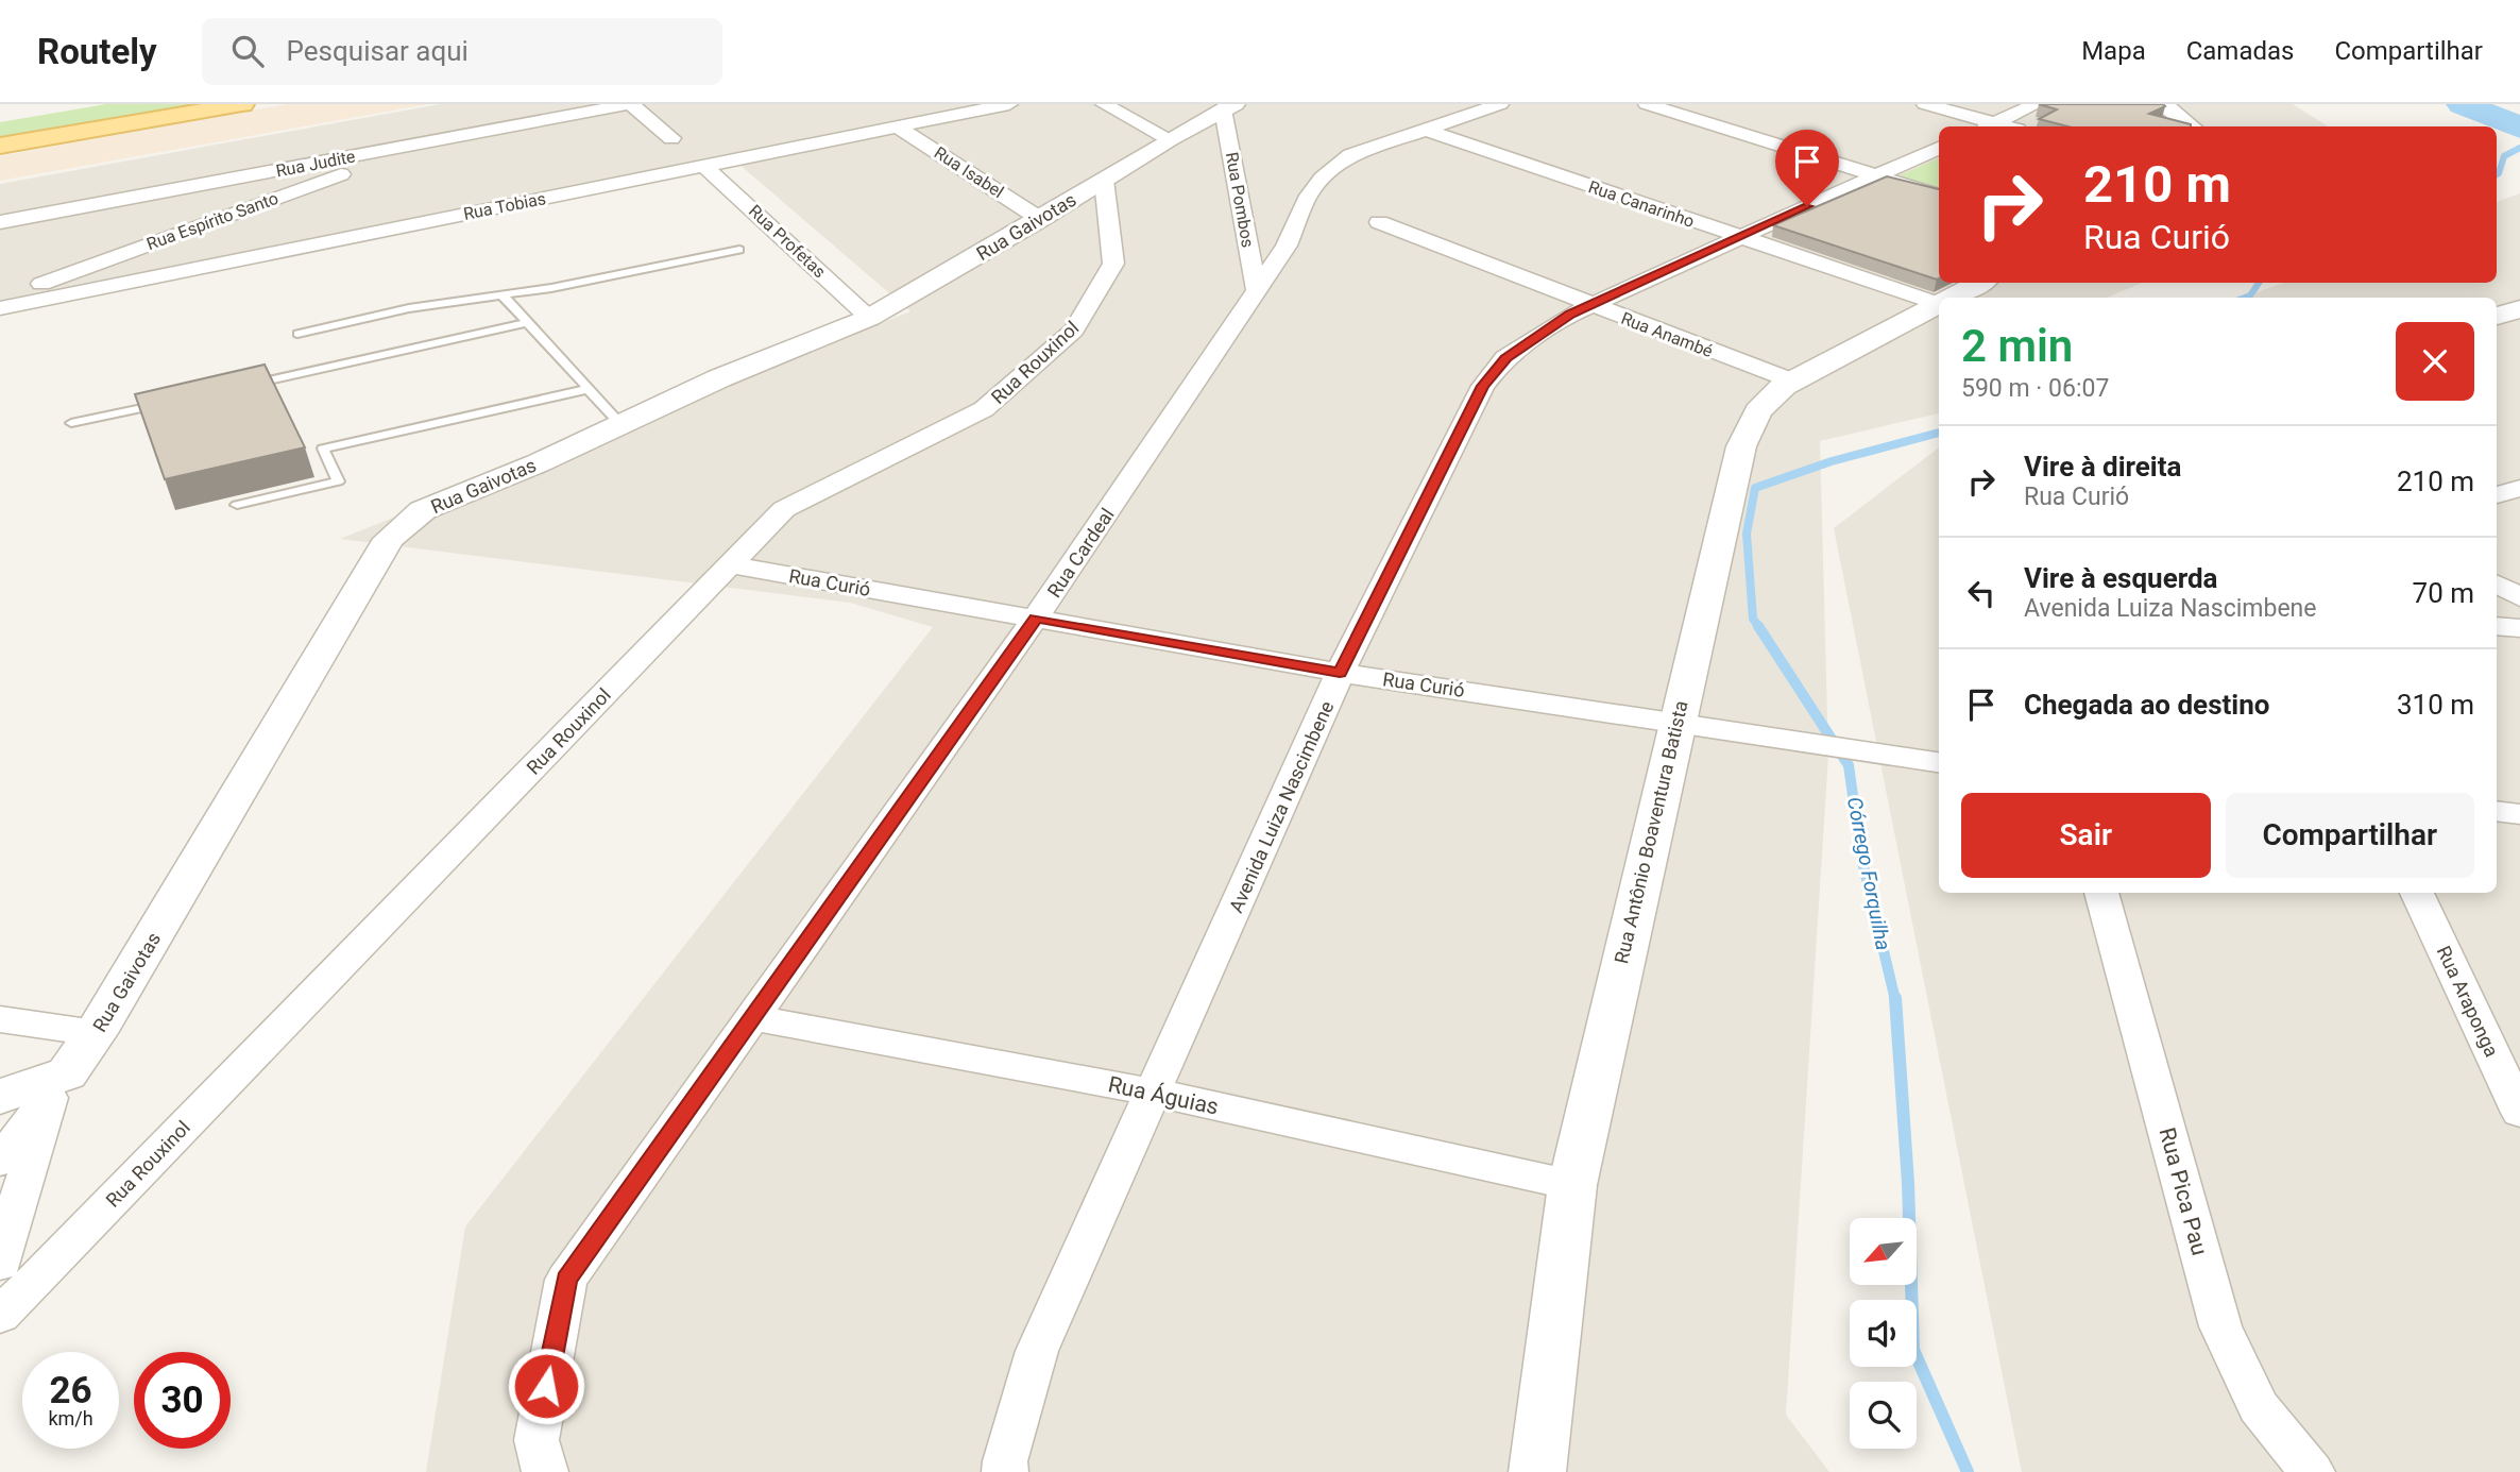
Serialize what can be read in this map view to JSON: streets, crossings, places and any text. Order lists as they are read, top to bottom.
{
  "streets": {
    "street": [
      "Rua Judite",
      "Rua Isabel",
      "Rua Pombos",
      "Rua Canarinho",
      "Rua Tobias",
      "Rua Espírito Santo",
      "Rua Gaivotas",
      "Rua Profetas",
      "Rua Anambé",
      "Rua Rouxinol",
      "Rua Cardeal",
      "Rua Curió",
      "Avenida Luiza Nascimbene",
      "Rua Antônio Boaventura Batista",
      "Rua Araponga",
      "Rua Águias",
      "Rua Pica Pau"
    ]
  },
  "crossings": [
    ["Rua Judite", "Rua Espírito Santo"],
    ["Rua Isabel", "Rua Tobias"],
    ["Rua Isabel", "Rua Gaivotas"],
    ["Rua Pombos", "Rua Gaivotas"],
    ["Rua Pombos", "Rua Cardeal"],
    ["Rua Canarinho", "Rua Cardeal"],
    ["Rua Canarinho", "Avenida Luiza Nascimbene"],
    ["Rua Tobias", "Rua Profetas"],
    ["Rua Gaivotas", "Rua Profetas"],
    ["Rua Gaivotas", "Rua Rouxinol"],
    ["Rua Anambé", "Avenida Luiza Nascimbene"],
    ["Rua Anambé", "Rua Antônio Boaventura Batista"],
    ["Rua Rouxinol", "Rua Curió"],
    ["Rua Cardeal", "Rua Curió"],
    ["Rua Cardeal", "Rua Águias"],
    ["Rua Curió", "Avenida Luiza Nascimbene"],
    ["Rua Curió", "Rua Antônio Boaventura Batista"],
    ["Avenida Luiza Nascimbene", "Rua Águias"],
    ["Rua Antônio Boaventura Batista", "Rua Águias"]
  ],
  "water": ["Córrego Forquilha"],
  "north": "bottom left",
  "page": {
    "header": "Routely",
    "search": "Pesquisar aqui",
    "nav": ["Mapa", "Camadas", "Compartilhar"],
    "turn": ["210 m", "Rua Curió"],
    "heading": ["2 min", "590 m · 06:07"],
    "list": [
      {
        "name": "Vire à direita",
        "note": "Rua Curió",
        "value": "210 m"
      },
      {
        "name": "Vire à esquerda",
        "note": "Avenida Luiza Nascimbene",
        "value": "70 m"
      },
      {
        "name": "Chegada ao destino",
        "value": "310 m"
      }
    ],
    "buttons": ["Sair", "Compartilhar"],
    "speed": "26 km/h",
    "limit": "30"
  }
}
